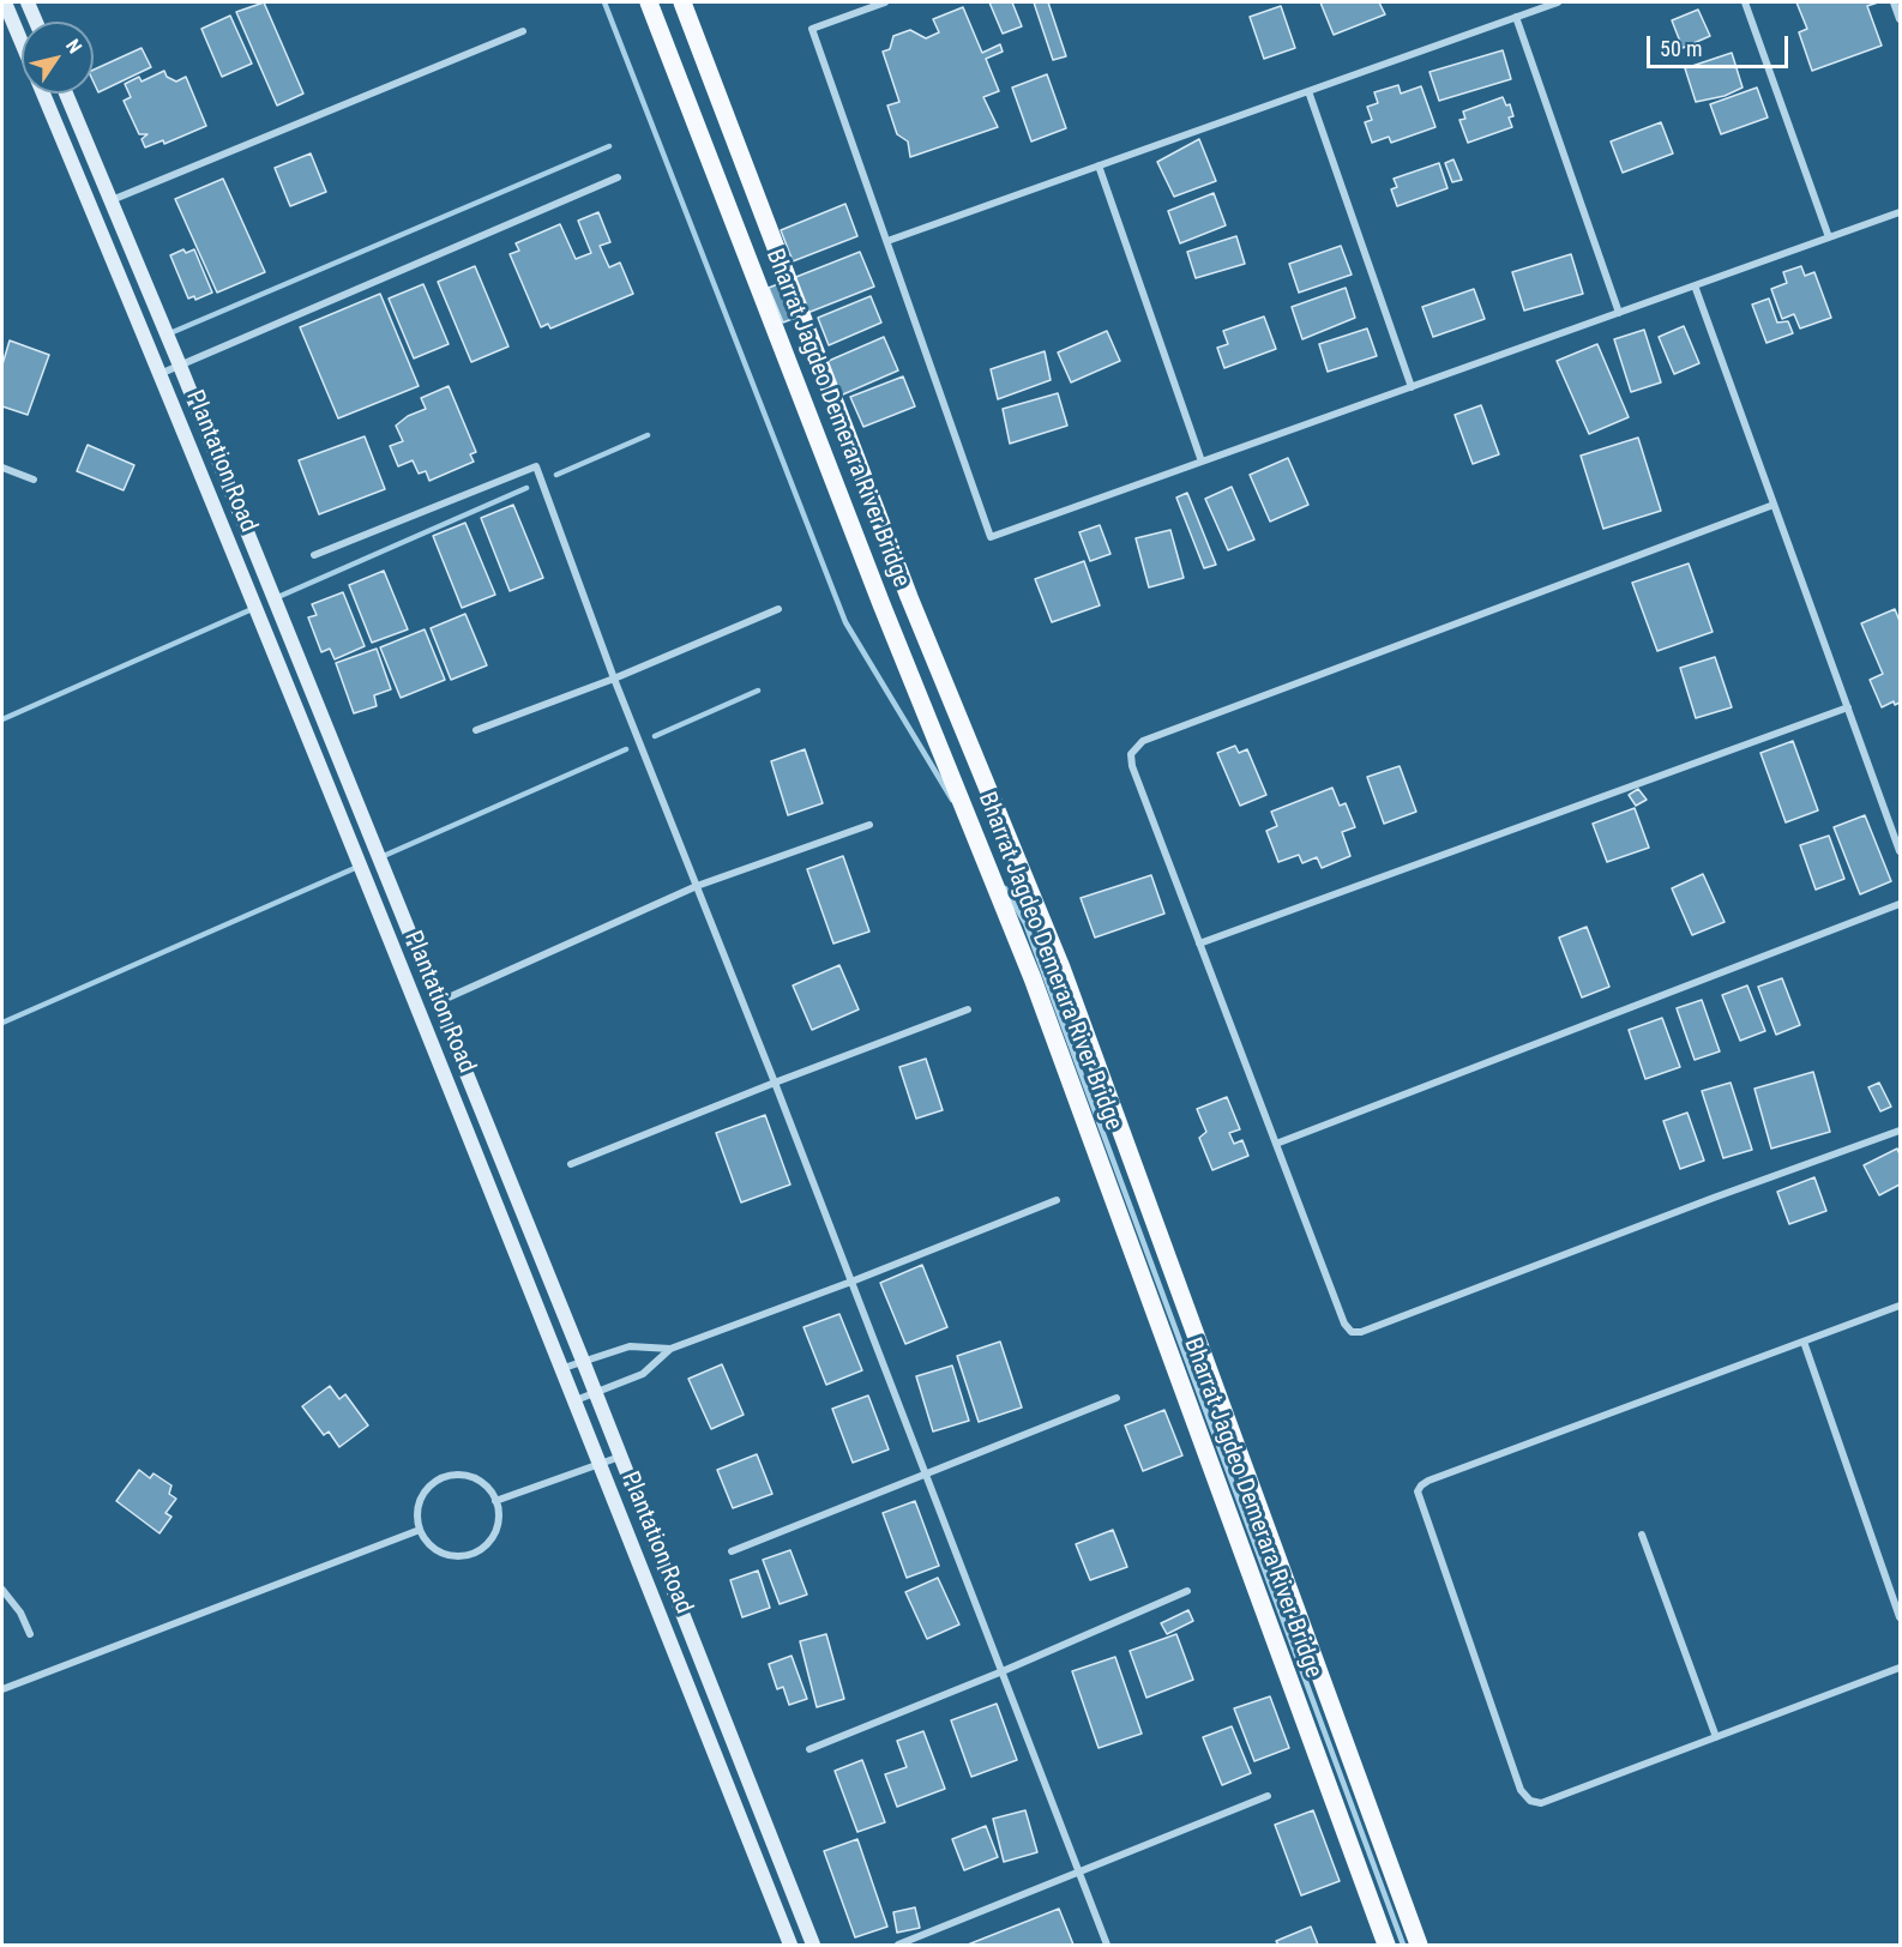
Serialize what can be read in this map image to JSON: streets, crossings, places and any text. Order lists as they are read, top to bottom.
{
  "streets": {
    "main road": ["Bharrat Jagdeo Demerara River Bridge"],
    "street": ["Plantation Road"]
  },
  "scale_bar": "50 m",
  "north": "top right"
}
